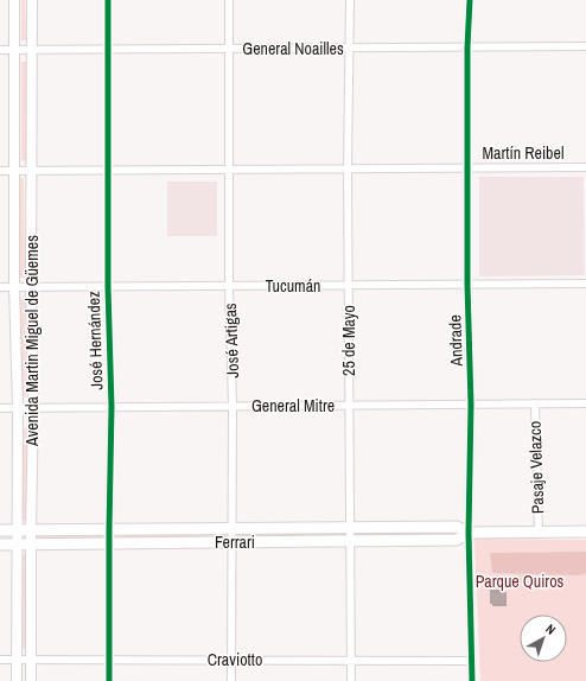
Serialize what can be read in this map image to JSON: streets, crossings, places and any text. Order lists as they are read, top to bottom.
{
  "streets": {
    "main road": ["Ferrari"],
    "street": [
      "General Noailles",
      "Martín Reibel",
      "Tucumán",
      "Avenida Martin Miguel de Güemes",
      "José Hernández",
      "José Artigas",
      "25 de Mayo",
      "Andrade",
      "General Mitre",
      "Pasaje Velazco",
      "Craviotto"
    ]
  },
  "crossings": [
    ["General Noailles", "Avenida Martin Miguel de Güemes"],
    ["General Noailles", "José Hernández"],
    ["General Noailles", "José Artigas"],
    ["General Noailles", "25 de Mayo"],
    ["General Noailles", "Andrade"],
    ["Martín Reibel", "Avenida Martin Miguel de Güemes"],
    ["Martín Reibel", "José Hernández"],
    ["Martín Reibel", "José Artigas"],
    ["Martín Reibel", "25 de Mayo"],
    ["Martín Reibel", "Andrade"],
    ["Tucumán", "Avenida Martin Miguel de Güemes"],
    ["Tucumán", "José Hernández"],
    ["Tucumán", "José Artigas"],
    ["Tucumán", "25 de Mayo"],
    ["Tucumán", "Andrade"],
    ["Avenida Martin Miguel de Güemes", "General Mitre"],
    ["Avenida Martin Miguel de Güemes", "Ferrari"],
    ["Avenida Martin Miguel de Güemes", "Craviotto"],
    ["José Hernández", "General Mitre"],
    ["José Hernández", "Ferrari"],
    ["José Hernández", "Craviotto"],
    ["José Artigas", "General Mitre"],
    ["José Artigas", "Ferrari"],
    ["José Artigas", "Craviotto"],
    ["25 de Mayo", "General Mitre"],
    ["25 de Mayo", "Ferrari"],
    ["25 de Mayo", "Craviotto"],
    ["Andrade", "General Mitre"],
    ["Andrade", "Ferrari"],
    ["Andrade", "Craviotto"],
    ["General Mitre", "Pasaje Velazco"],
    ["Pasaje Velazco", "Ferrari"]
  ],
  "parks": ["Parque Quiros"],
  "north": "top right"
}
